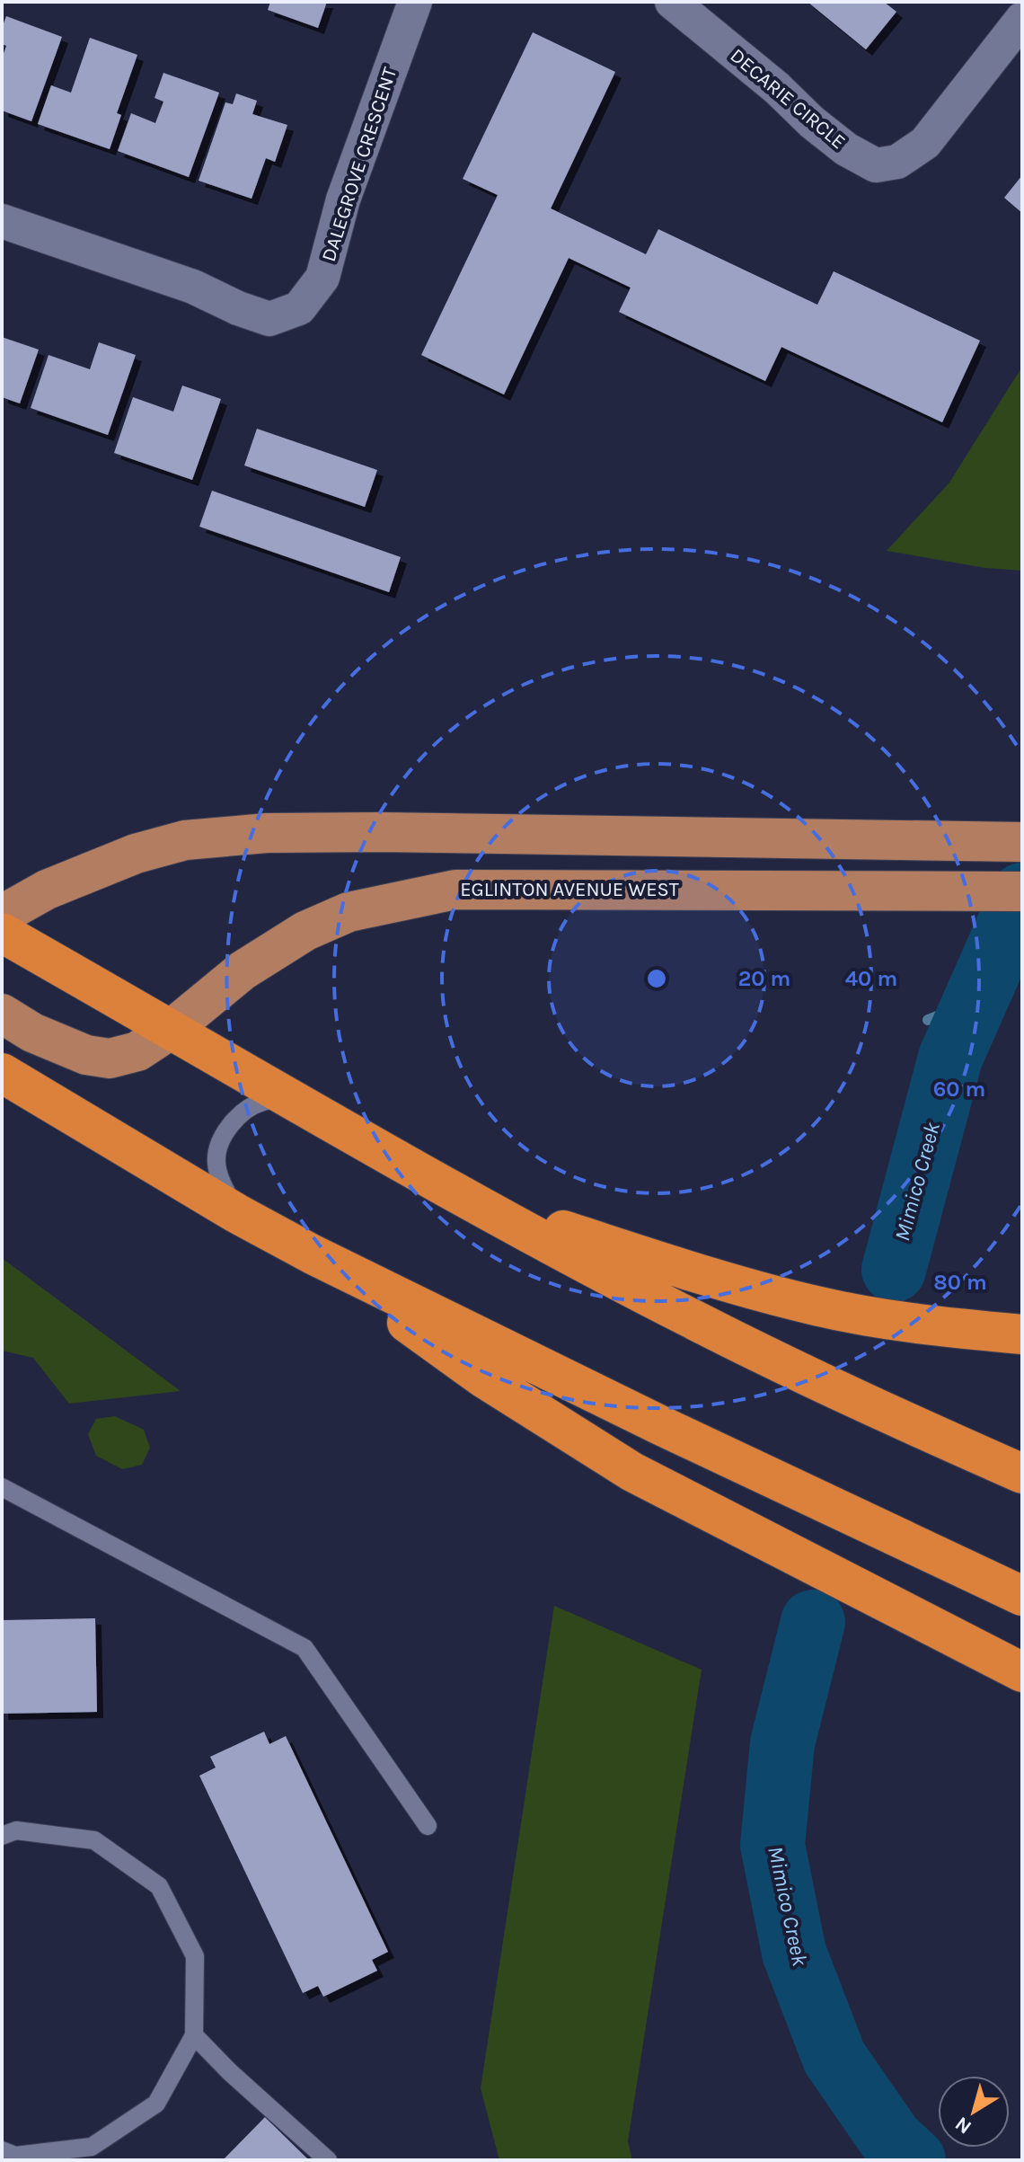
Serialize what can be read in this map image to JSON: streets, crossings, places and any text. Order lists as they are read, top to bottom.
{
  "streets": {
    "main road": ["EGLINTON AVENUE WEST"],
    "street": ["DECARIE CIRCLE", "DALEGROVE CRESCENT"]
  },
  "water": ["Mimico Creek"],
  "north": "bottom left",
  "rings": [
    "20 m",
    "40 m",
    "60 m",
    "80 m"
  ]
}
